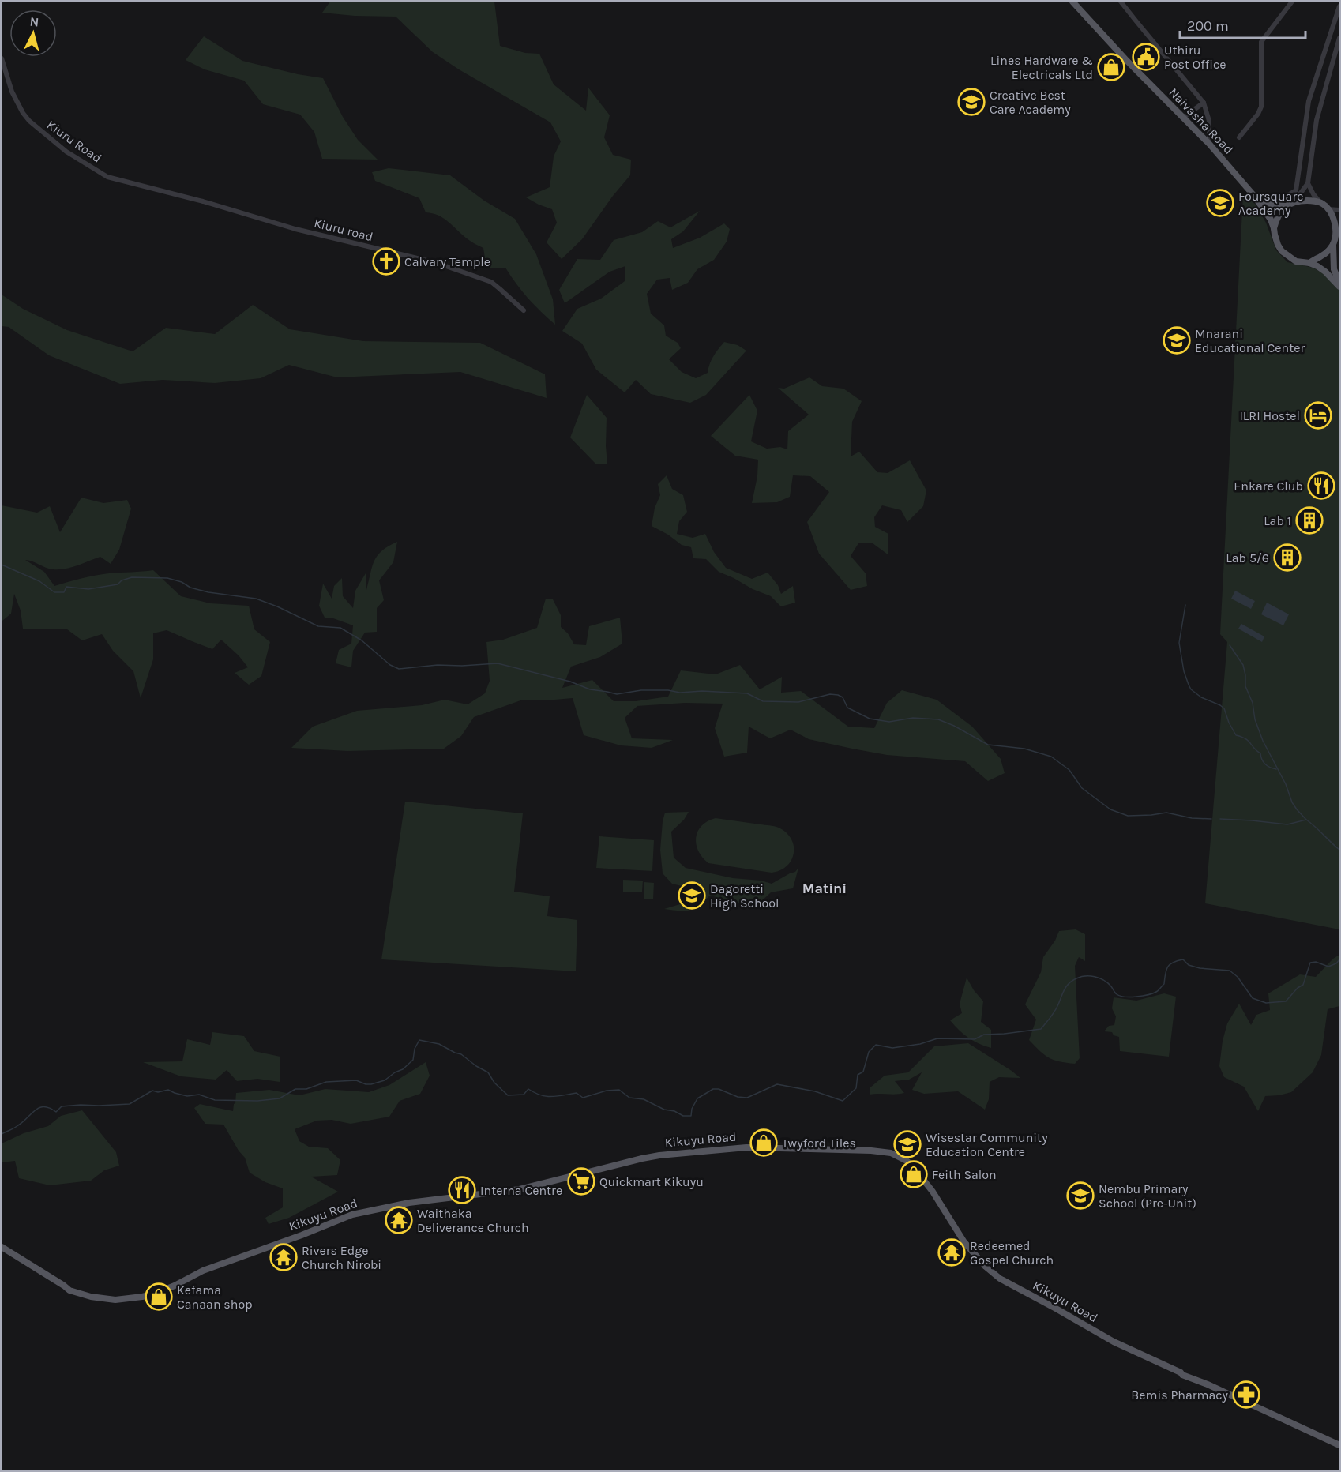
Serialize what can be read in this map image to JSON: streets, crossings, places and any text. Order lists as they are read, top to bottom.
{
  "streets": {
    "main road": ["Naivasha Road", "Kikuyu Road"],
    "street": ["Kiuru Road", "Kiuru road"]
  },
  "crossings": [
    ["Kiuru Road", "Kiuru road"]
  ],
  "districts": ["Matini"],
  "places": {
    "public building": ["Uthiru Post Office"],
    "shop": [
      "Lines Hardware & Electricals Ltd",
      "Twyford Tiles",
      "Feith Salon",
      "Kefama Canaan shop"
    ],
    "school or university": [
      "Creative Best Care Academy",
      "Foursquare Academy",
      "Mnarani Educational Center",
      "Dagoretti High School",
      "Wisestar Community Education Centre",
      "Nembu Primary School (Pre-Unit)"
    ],
    "church": ["Calvary Temple"],
    "hotel": ["ILRI Hostel"],
    "restaurant": ["Enkare Club", "Interna Centre"],
    "building": ["Lab 1", "Lab 5/6"],
    "supermarket": ["Quickmart Kikuyu"],
    "temple": ["Waithaka Deliverance Church", "Redeemed Gospel Church", "Rivers Edge Church Nirobi"],
    "pharmacy": ["Bemis Pharmacy"]
  },
  "scale_bar": "200 m",
  "north": "top"
}
